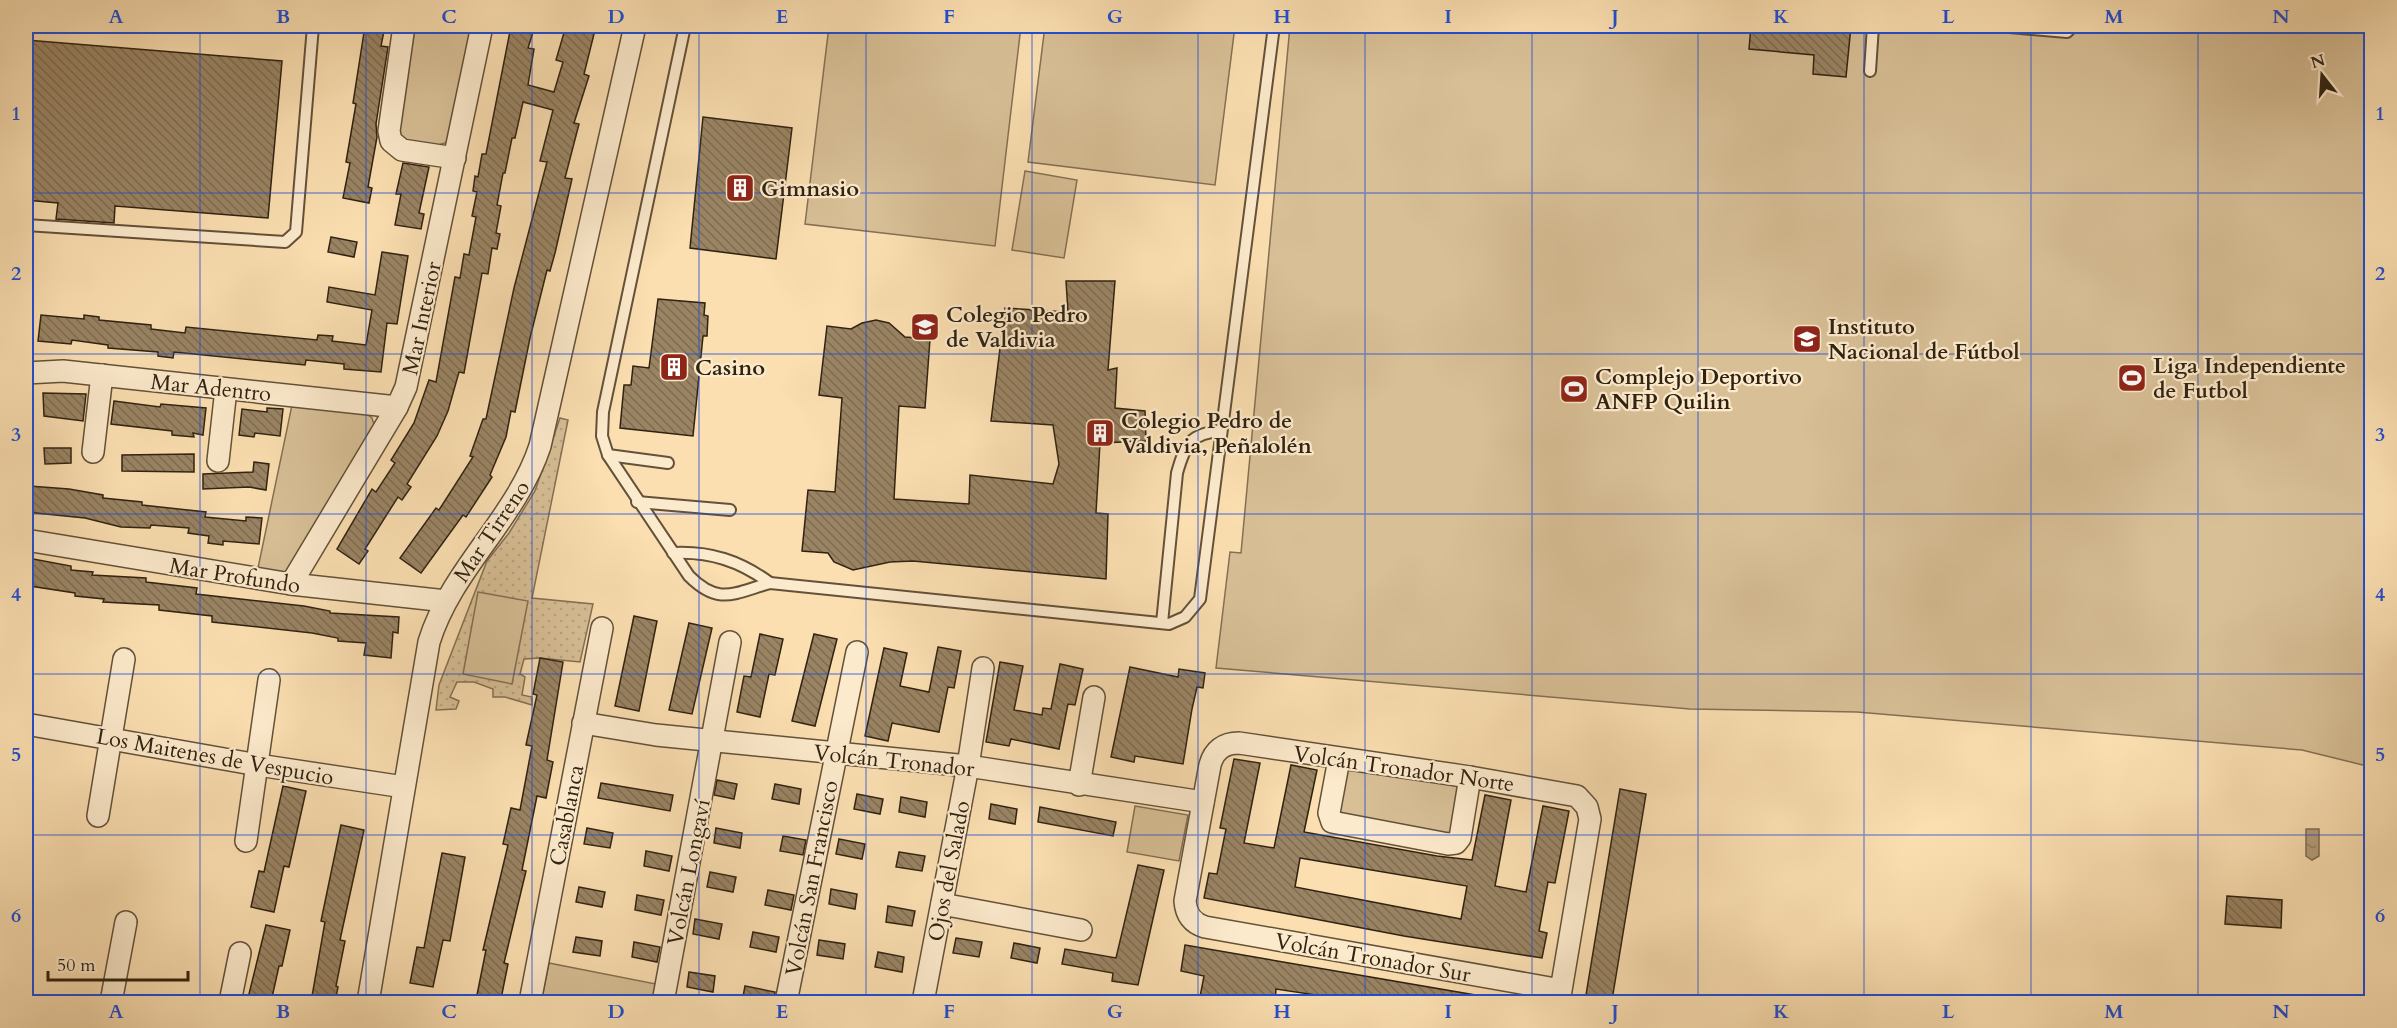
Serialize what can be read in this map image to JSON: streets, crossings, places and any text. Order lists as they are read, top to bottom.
{
  "streets": {
    "street": [
      "Mar Interior",
      "Mar Adentro",
      "Mar Tirreno",
      "Mar Profundo",
      "Los Maitenes de Vespucio",
      "Volcán Tronador",
      "Volcán Tronador Norte",
      "Casablanca",
      "Ojos del Salado",
      "Volcán Longaví",
      "Volcán San Francisco",
      "Volcán Tronador Sur"
    ]
  },
  "crossings": [
    ["Mar Interior", "Mar Adentro"],
    ["Mar Interior", "Mar Profundo"],
    ["Mar Tirreno", "Mar Profundo"],
    ["Mar Tirreno", "Los Maitenes de Vespucio"],
    ["Volcán Tronador", "Volcán Tronador Norte"],
    ["Volcán Tronador", "Casablanca"],
    ["Volcán Tronador", "Ojos del Salado"],
    ["Volcán Tronador", "Volcán Longaví"],
    ["Volcán Tronador", "Volcán San Francisco"],
    ["Volcán Tronador", "Volcán Tronador Sur"],
    ["Volcán Tronador Norte", "Volcán Tronador Sur"]
  ],
  "places": {
    "building": ["Gimnasio", "Casino", "Colegio Pedro de Valdivia, Peñalolén"],
    "school or university": ["Colegio Pedro de Valdivia", "Instituto Nacional de Fútbol"],
    "sports": ["Liga Independiente de Futbol", "Complejo Deportivo ANFP Quilin"]
  },
  "scale_bar": "50 m",
  "north": "top",
  "grid": {
    "columns": [
      "A",
      "B",
      "C",
      "D",
      "E",
      "F",
      "G",
      "H",
      "I",
      "J",
      "K",
      "L",
      "M",
      "N"
    ],
    "rows": [
      "1",
      "2",
      "3",
      "4",
      "5",
      "6"
    ]
  }
}
